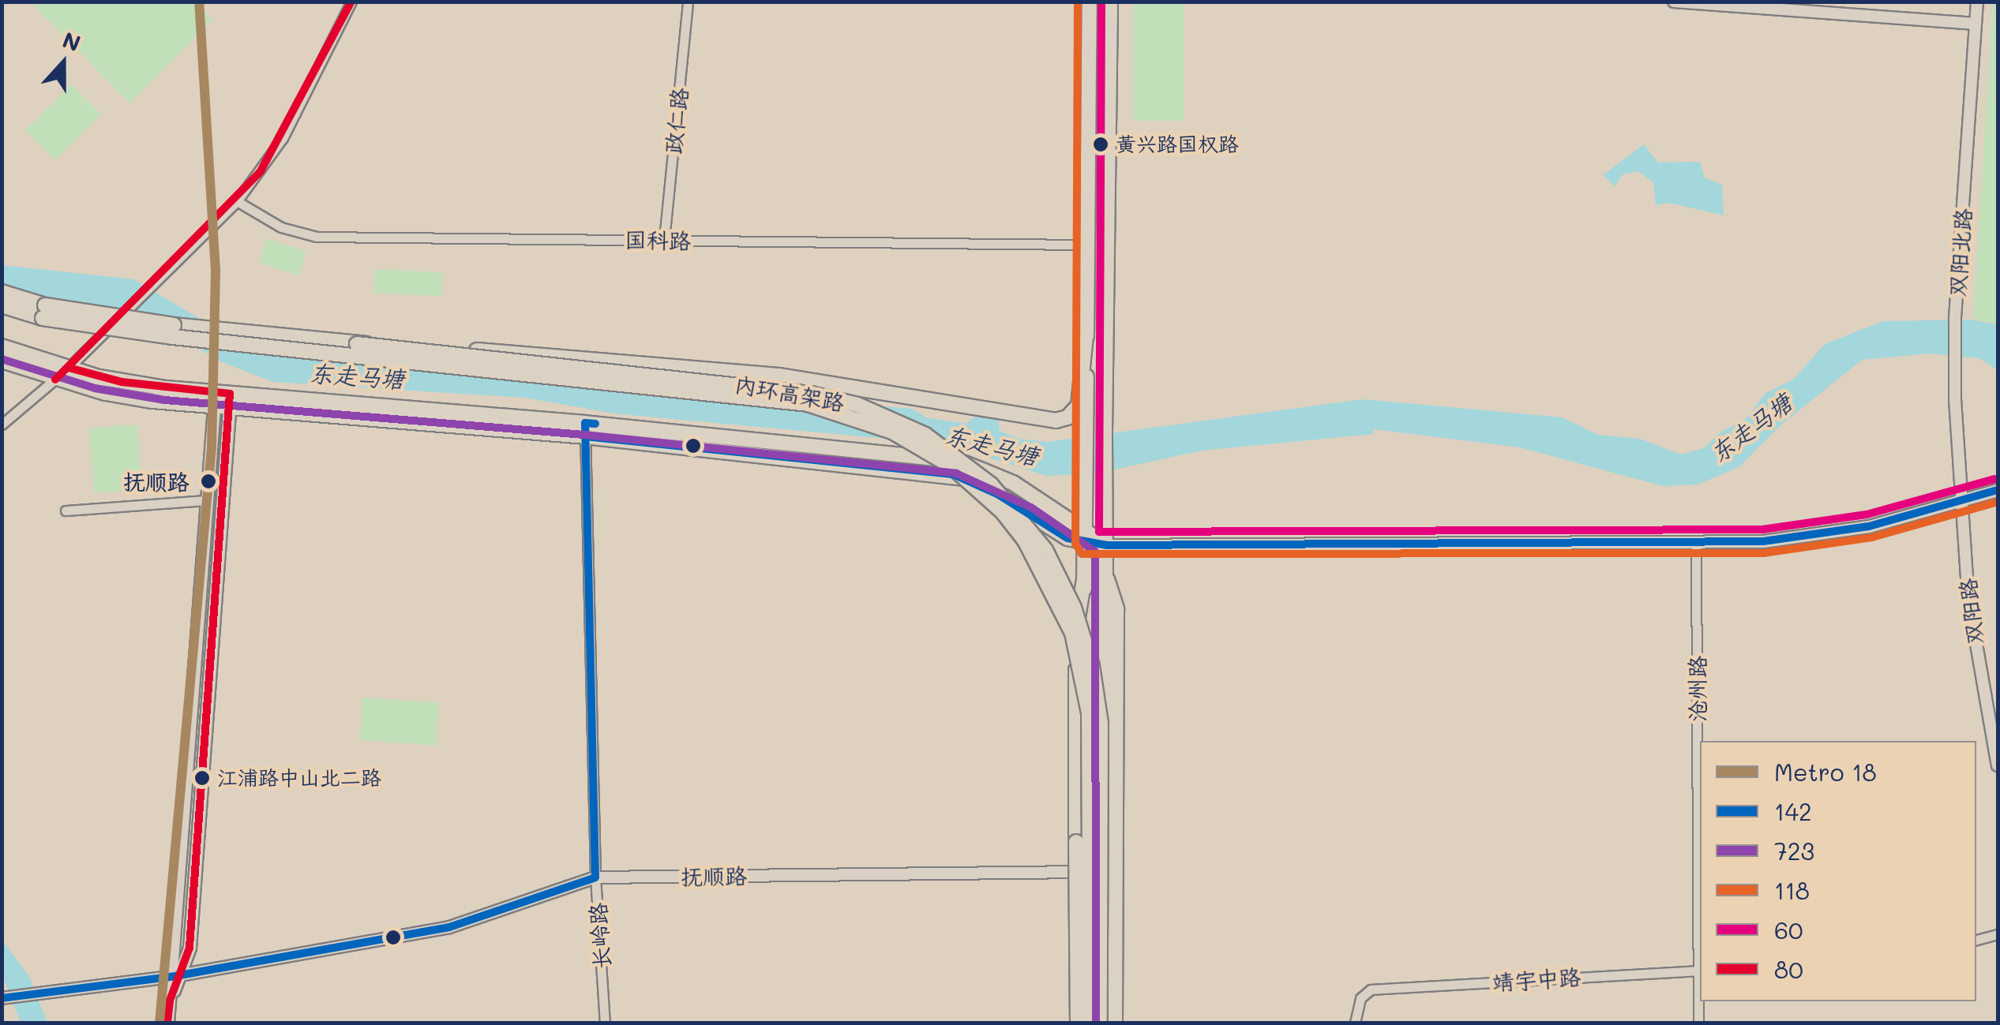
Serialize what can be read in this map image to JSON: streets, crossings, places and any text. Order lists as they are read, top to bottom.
{
  "streets": {
    "main road": ["内环高架路"],
    "street": [
      "政仁路",
      "国科路",
      "双阳北路",
      "双阳路",
      "沧州路",
      "抚顺路",
      "长岭路",
      "靖宇中路"
    ]
  },
  "crossings": [
    ["政仁路", "国科路"],
    ["双阳北路", "双阳路"],
    ["沧州路", "靖宇中路"],
    ["抚顺路", "长岭路"]
  ],
  "water": ["东走马塘"],
  "places": ["黄兴路国权路", "抚顺路", "江浦路中山北二路"],
  "lines": [
    "metro line 18",
    "transit line 118",
    "transit line 60",
    "transit line 80",
    "transit line 723",
    "transit line 142"
  ],
  "legend": [
    "Metro 18",
    "142",
    "723",
    "118",
    "60",
    "80"
  ],
  "north": "top"
}
